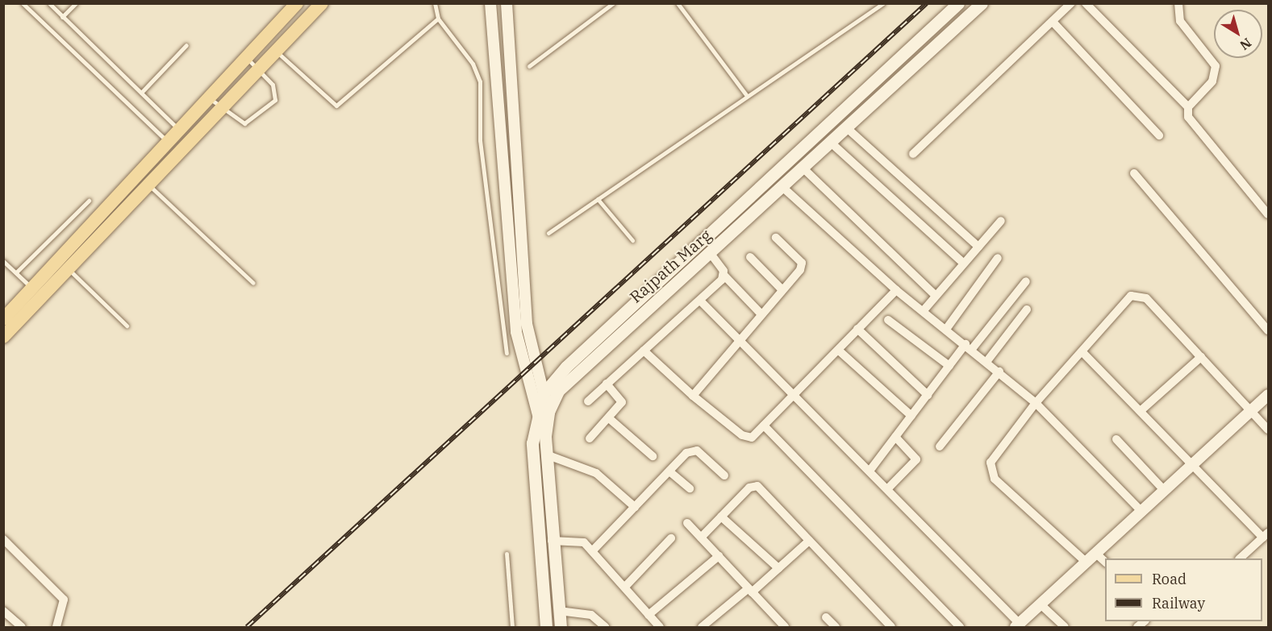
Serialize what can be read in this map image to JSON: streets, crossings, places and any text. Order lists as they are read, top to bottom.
{
  "streets": {
    "main road": ["Rajpath Marg"]
  },
  "legend": ["Road", "Railway"],
  "north": "bottom right"
}
